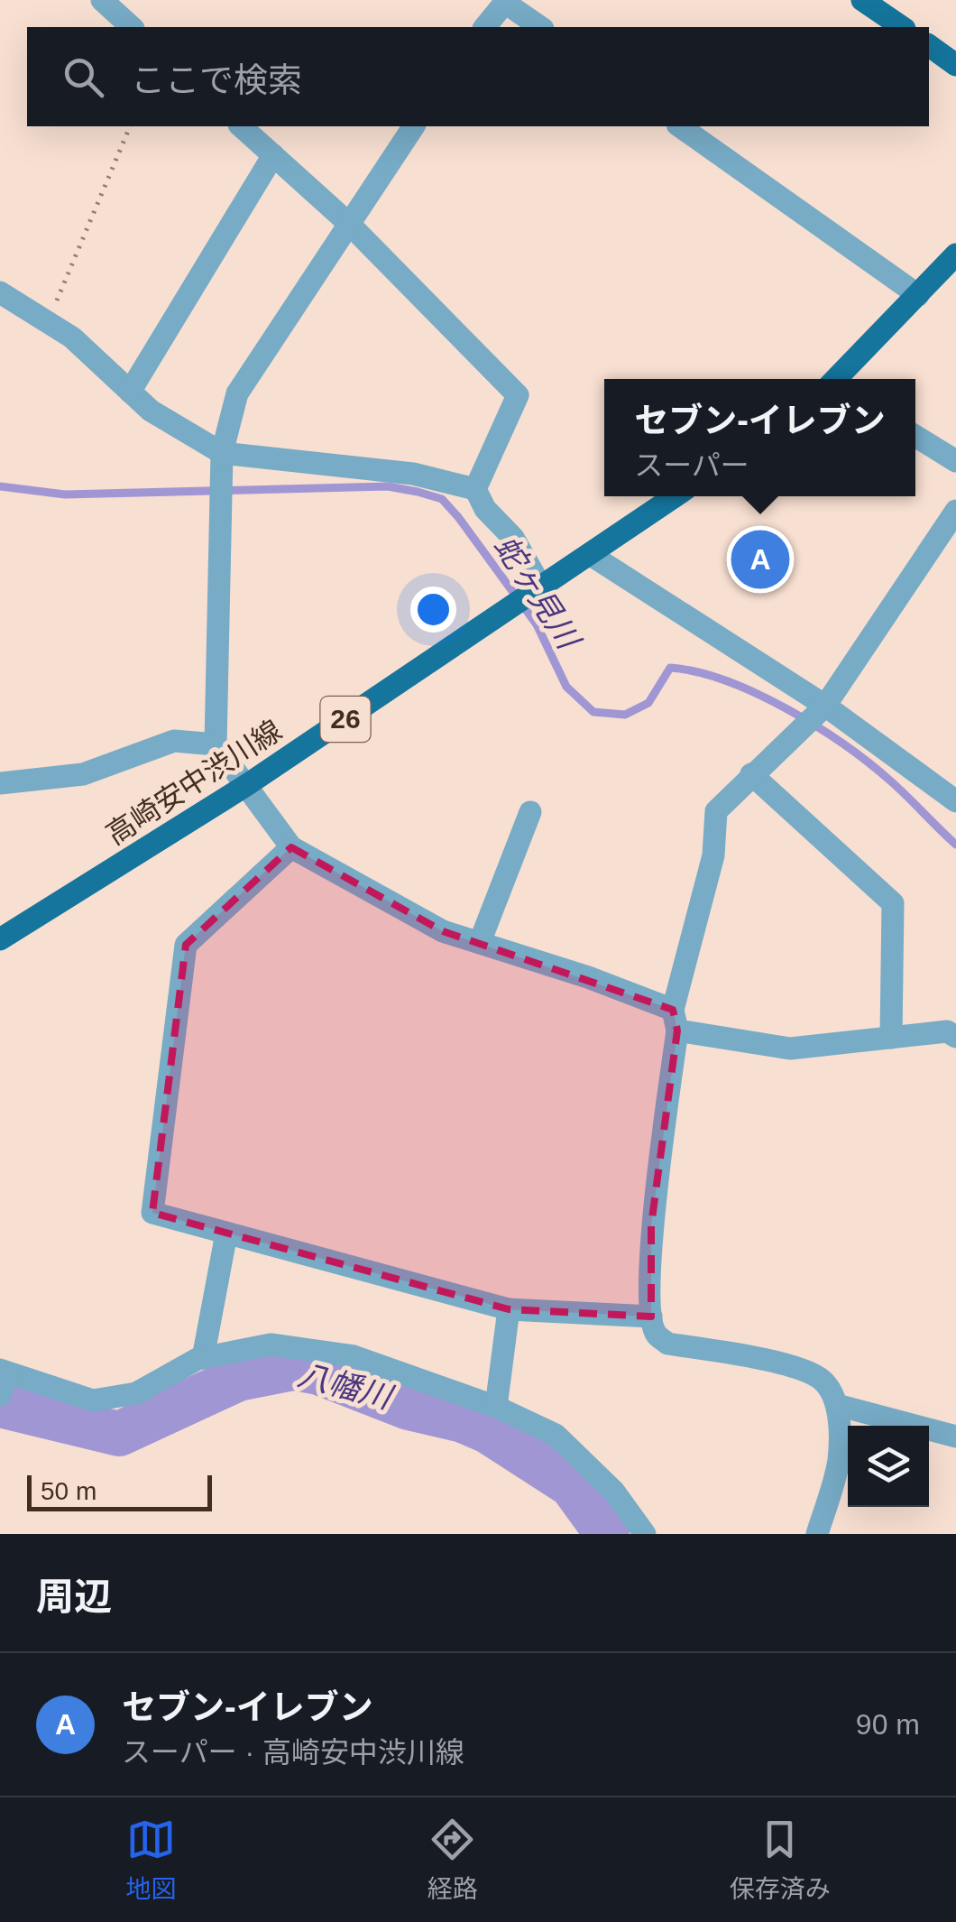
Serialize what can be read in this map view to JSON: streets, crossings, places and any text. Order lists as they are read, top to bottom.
{
  "streets": {
    "main road": ["26", "高崎安中渋川線"]
  },
  "water": ["蛇ヶ見川", "八幡川"],
  "scale_bar": "50 m",
  "page": {
    "search": "ここで検索",
    "popup": ["セブン-イレブン", "スーパー"],
    "pins": "A",
    "scale": "50 m",
    "heading": "周辺",
    "list": [
      {
        "mark": "A",
        "name": "セブン-イレブン",
        "note": "スーパー · 高崎安中渋川線",
        "value": "90 m"
      }
    ],
    "nav": ["地図", "経路", "保存済み"]
  }
}
